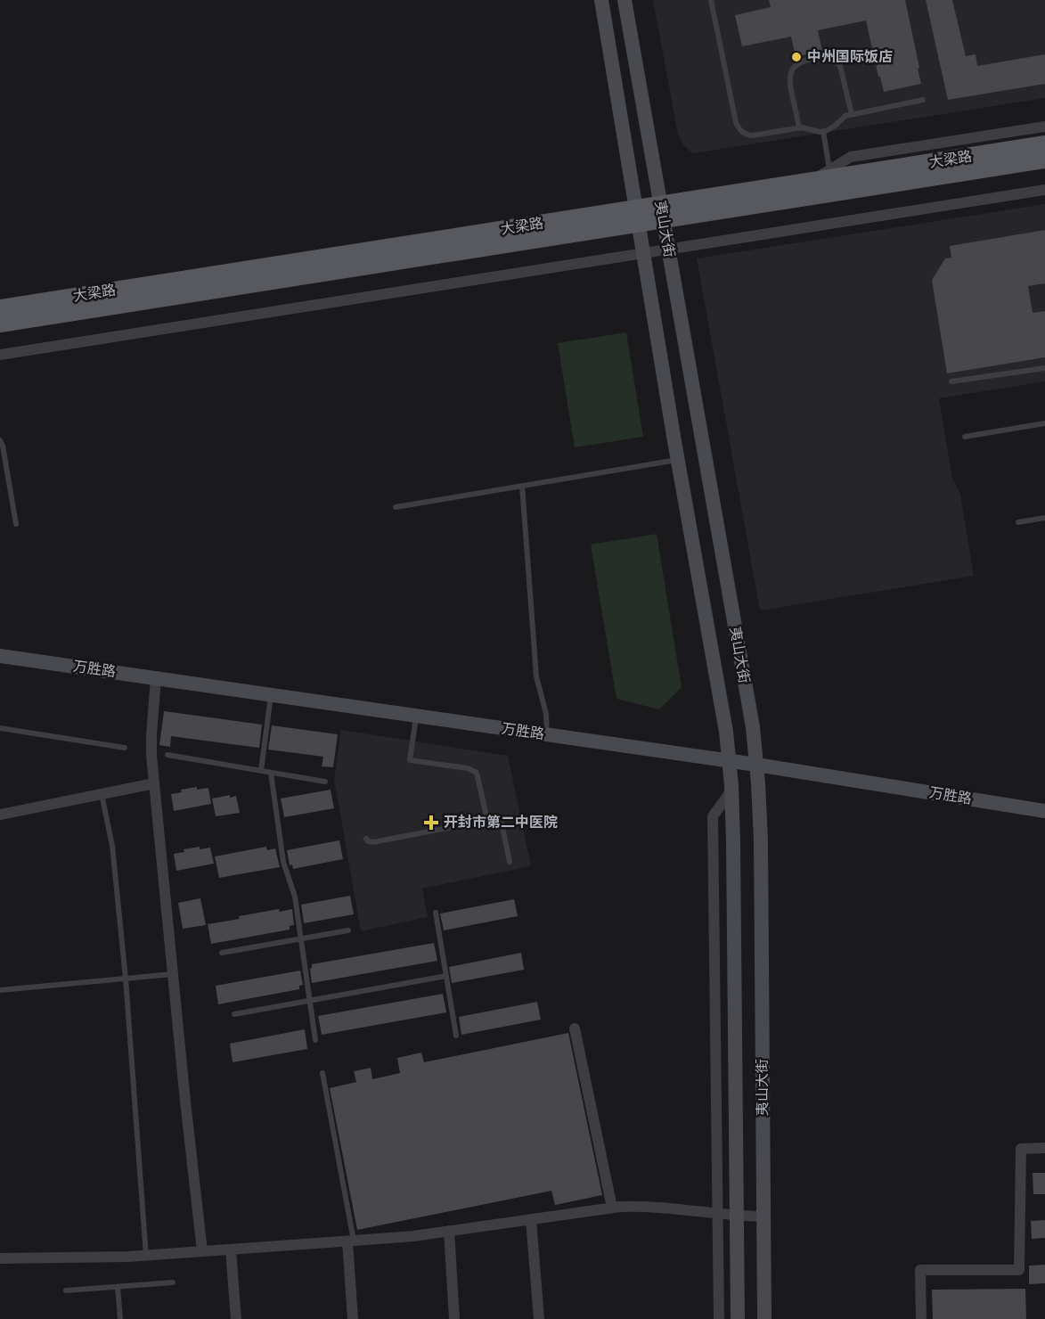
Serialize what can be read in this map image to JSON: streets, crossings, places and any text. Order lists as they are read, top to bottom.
{
  "streets": {
    "main road": ["大梁路", "夷山大街", "万胜路"]
  },
  "crossings": [
    ["大梁路", "夷山大街"],
    ["夷山大街", "万胜路"]
  ],
  "places": {
    "other": ["中州国际饭店"],
    "health": ["开封市第二中医院"]
  }
}
